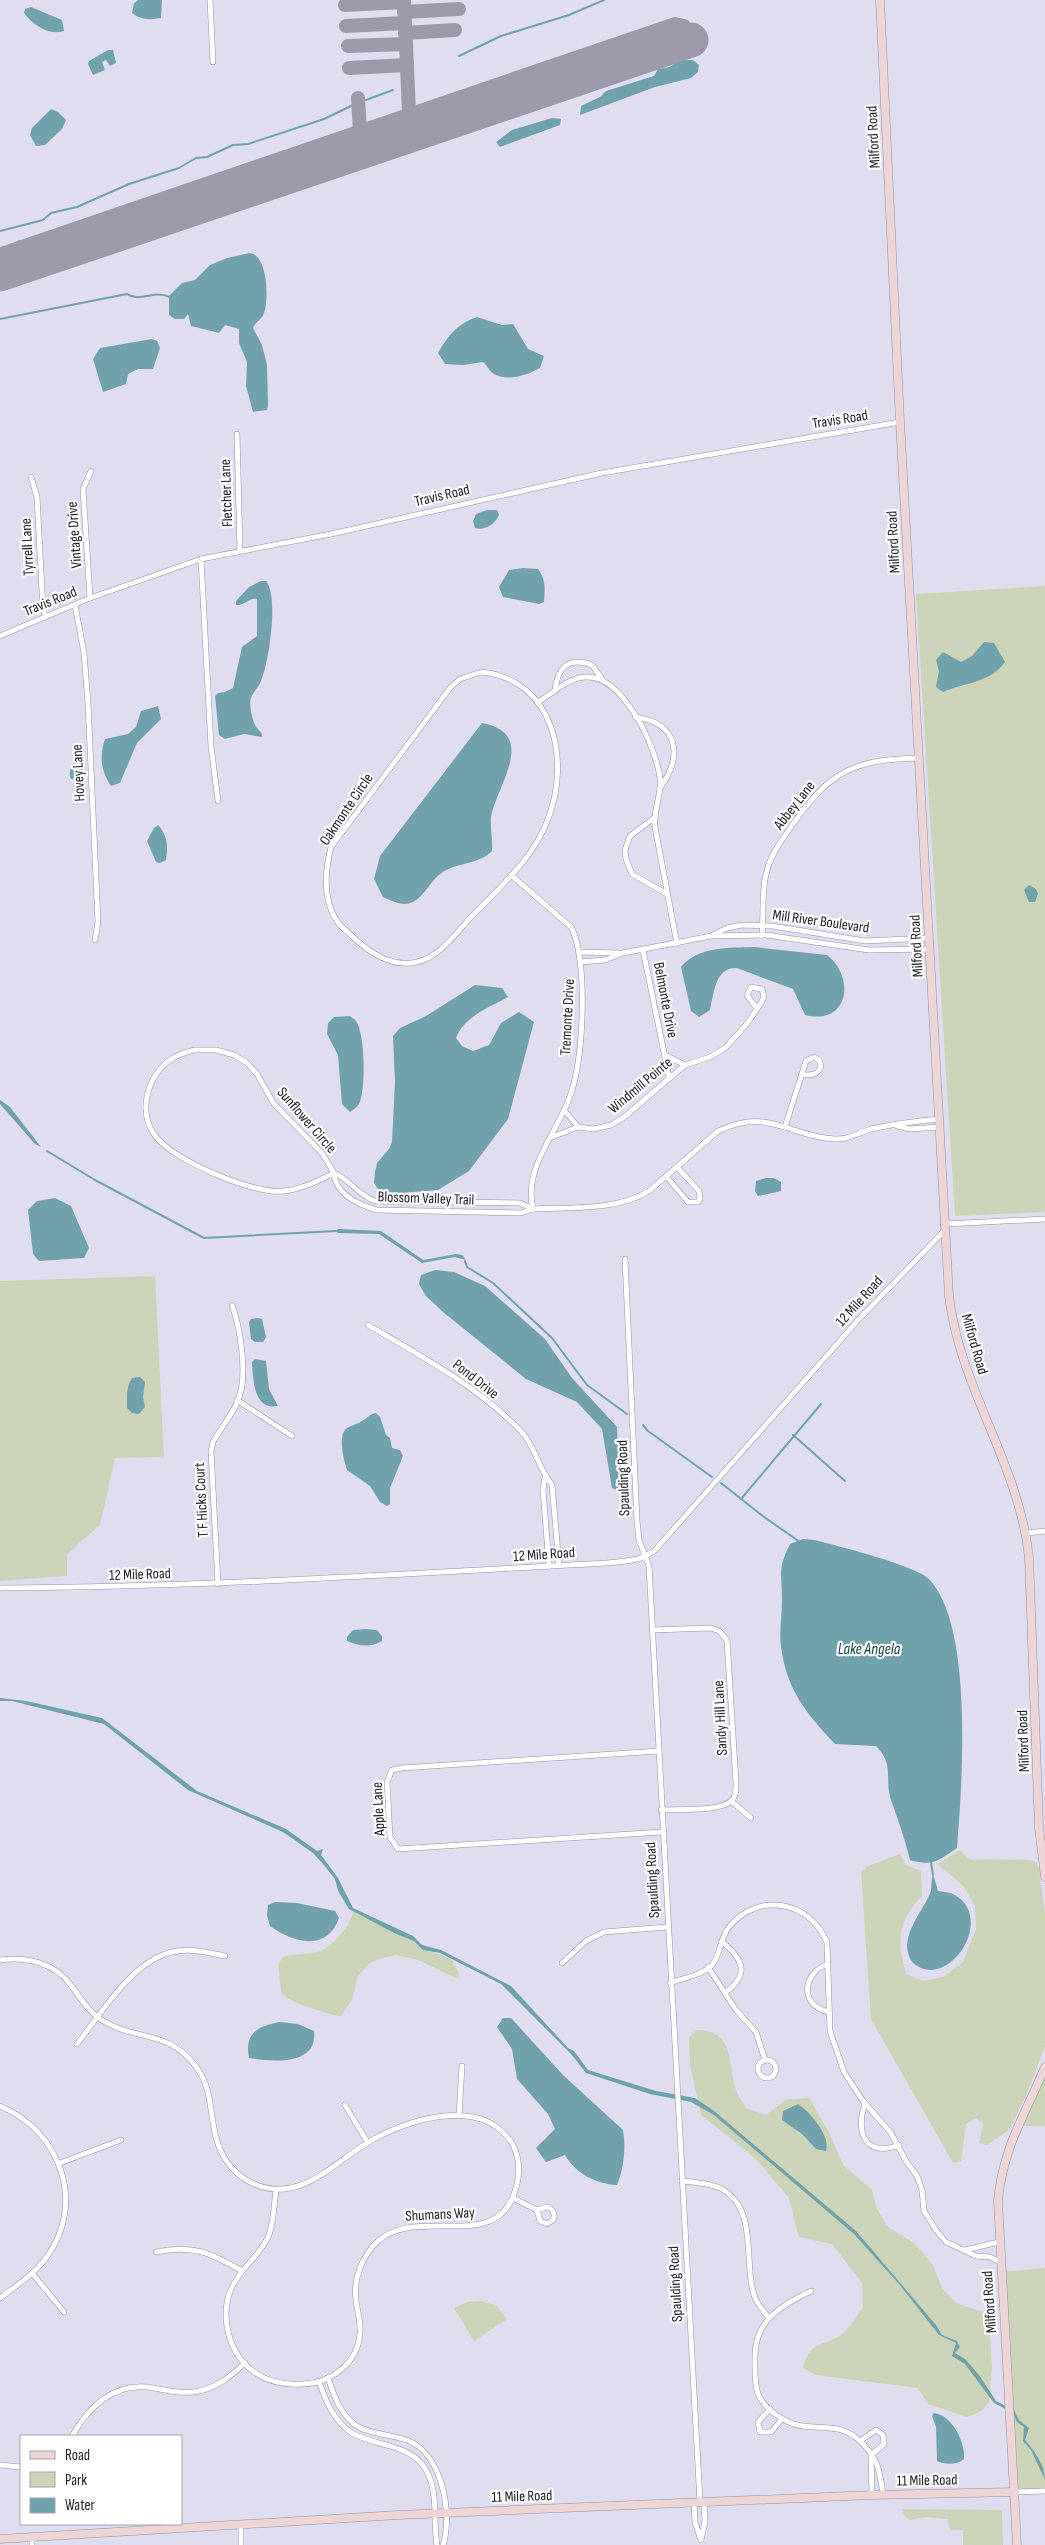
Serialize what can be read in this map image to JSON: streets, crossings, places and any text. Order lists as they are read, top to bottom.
{
  "streets": {
    "street": [
      "Milford Road",
      "Travis Road",
      "Fletcher Lane",
      "Vintage Drive",
      "Tyrrell Lane",
      "Hovey Lane",
      "Abbey Lane",
      "Oakmonte Circle",
      "Mill River Boulevard",
      "Belmonte Drive",
      "Tremonte Drive",
      "Windmill Pointe",
      "Sunflower Circle",
      "Blossom Valley Trail",
      "12 Mile Road",
      "Pond Drive",
      "Spaulding Road",
      "T F Hicks Court",
      "Sandy Hill Lane",
      "Apple Lane",
      "Shumans Way",
      "11 Mile Road"
    ]
  },
  "crossings": [
    ["Milford Road", "Travis Road"],
    ["Milford Road", "Abbey Lane"],
    ["Milford Road", "Mill River Boulevard"],
    ["Milford Road", "Blossom Valley Trail"],
    ["Milford Road", "12 Mile Road"],
    ["Milford Road", "11 Mile Road"],
    ["Travis Road", "Fletcher Lane"],
    ["Travis Road", "Vintage Drive"],
    ["Travis Road", "Tyrrell Lane"],
    ["Travis Road", "Hovey Lane"],
    ["Abbey Lane", "Mill River Boulevard"],
    ["Oakmonte Circle", "Tremonte Drive"],
    ["Mill River Boulevard", "Belmonte Drive"],
    ["Mill River Boulevard", "Tremonte Drive"],
    ["Belmonte Drive", "Windmill Pointe"],
    ["Tremonte Drive", "Windmill Pointe"],
    ["Tremonte Drive", "Blossom Valley Trail"],
    ["Sunflower Circle", "Blossom Valley Trail"],
    ["12 Mile Road", "Pond Drive"],
    ["12 Mile Road", "Spaulding Road"],
    ["12 Mile Road", "T F Hicks Court"],
    ["Spaulding Road", "Sandy Hill Lane"],
    ["Spaulding Road", "Apple Lane"],
    ["Spaulding Road", "11 Mile Road"]
  ],
  "water": ["Lake Angela"],
  "legend": ["Road", "Park", "Water"]
}
